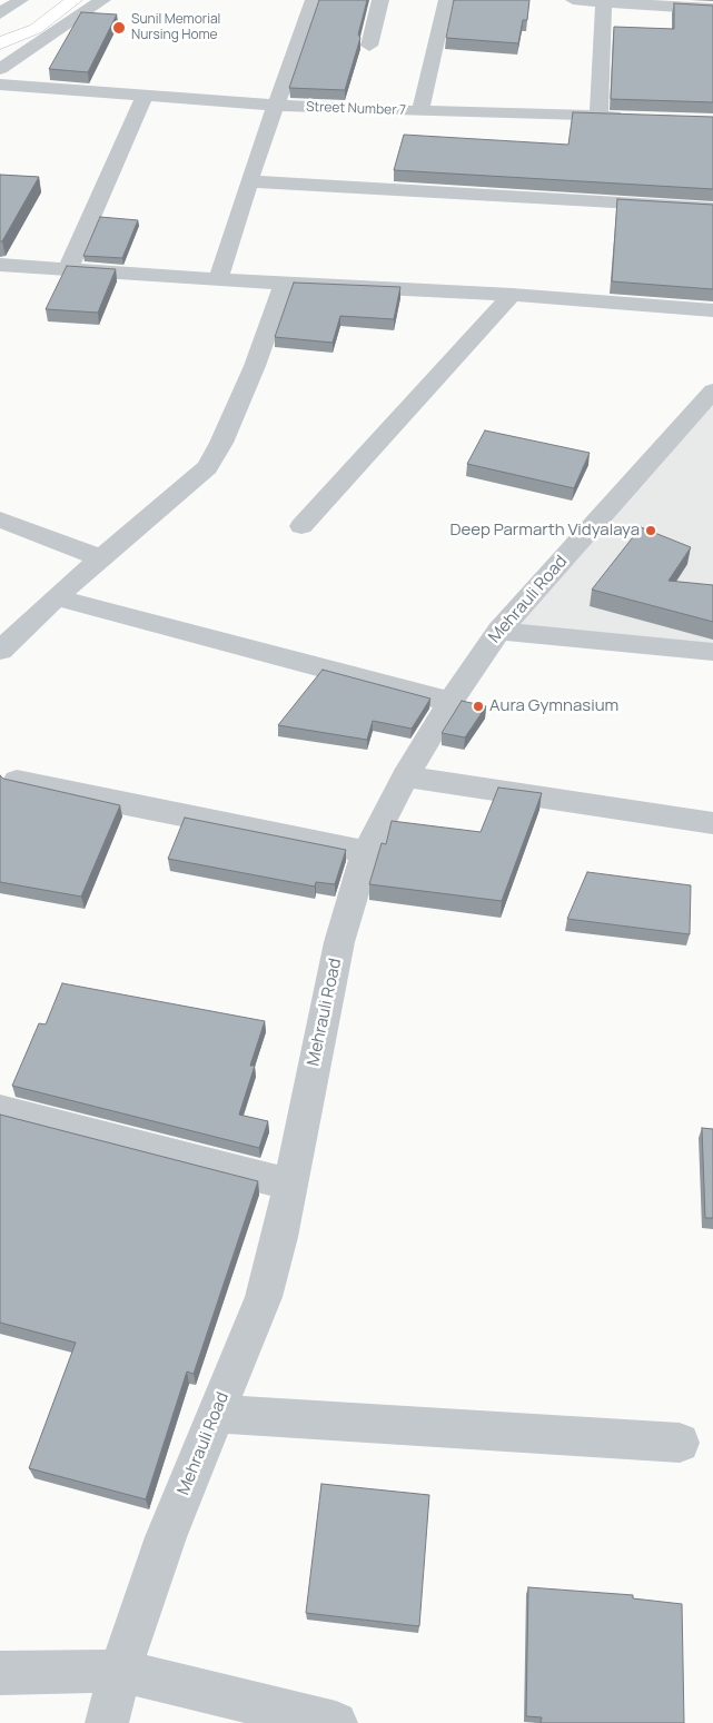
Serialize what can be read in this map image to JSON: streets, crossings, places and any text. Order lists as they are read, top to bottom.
{
  "streets": {
    "street": ["Street Number 7", "Mehrauli Road"]
  },
  "places": ["Sunil Memorial Nursing Home", "Deep Parmarth Vidyalaya", "Aura Gymnasium"]
}
